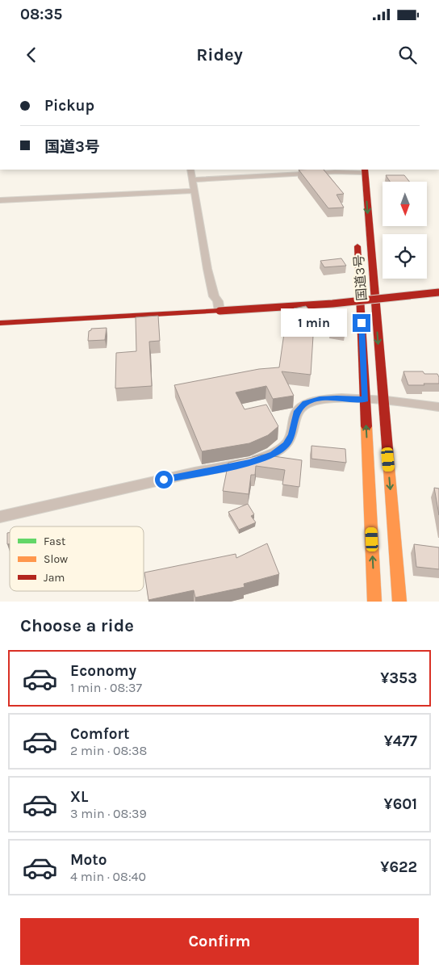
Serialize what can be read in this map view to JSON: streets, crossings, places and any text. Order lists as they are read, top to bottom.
{
  "streets": {
    "main road": ["国道3号"]
  },
  "legend": ["Fast", "Slow", "Jam"],
  "north": "bottom",
  "page": {
    "status": "08:35",
    "header": "Ridey",
    "banner": ["Pickup", "国道3号"],
    "bubble": "1 min",
    "heading": "Choose a ride",
    "list": [
      {
        "name": "Economy",
        "note": "1 min · 08:37",
        "value": "¥353"
      },
      {
        "name": "Comfort",
        "note": "2 min · 08:38",
        "value": "¥477"
      },
      {
        "name": "XL",
        "note": "3 min · 08:39",
        "value": "¥601"
      },
      {
        "name": "Moto",
        "note": "4 min · 08:40",
        "value": "¥622"
      }
    ],
    "buttons": "Confirm"
  }
}
